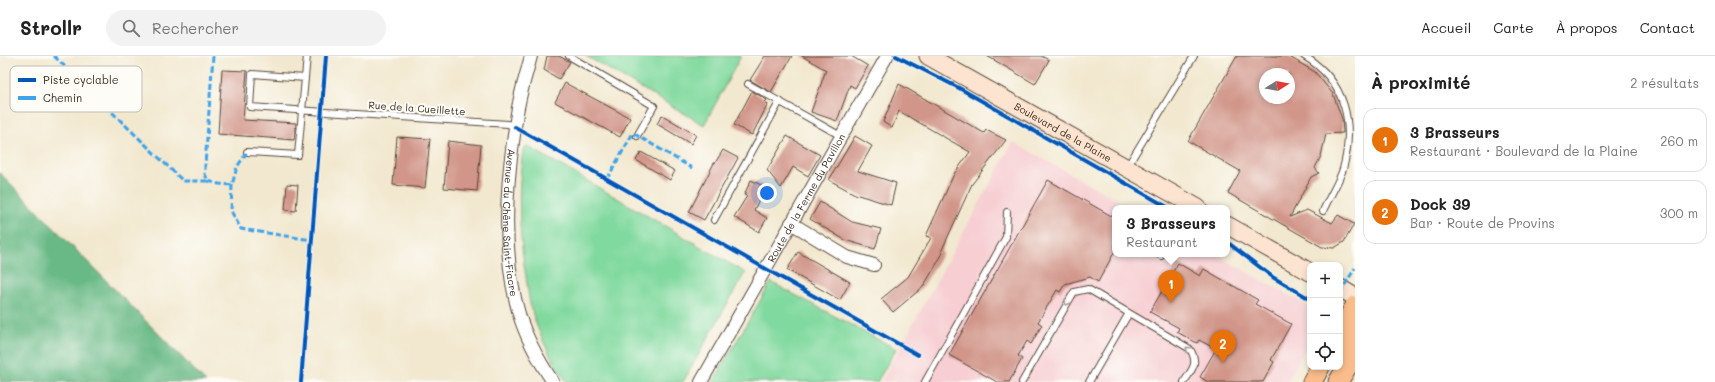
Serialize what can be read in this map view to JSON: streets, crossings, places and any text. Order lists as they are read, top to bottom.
{
  "streets": {
    "main road": ["Boulevard de la Plaine"],
    "street": ["Route de la Ferme du Pavillon", "Avenue du Chêne Saint-Fiacre"],
    "lane": ["Rue de la Cueillette"]
  },
  "crossings": [
    ["Rue de la Cueillette", "Avenue du Chêne Saint-Fiacre"]
  ],
  "legend": ["Piste cyclable", "Chemin"],
  "north": "right",
  "page": {
    "header": "Strollr",
    "search": "Rechercher",
    "nav": [
      "Accueil",
      "Carte",
      "À propos",
      "Contact"
    ],
    "heading": ["À proximité", "2 résultats"],
    "list": [
      {
        "mark": "1",
        "name": "3 Brasseurs",
        "note": "Restaurant · Boulevard de la Plaine",
        "value": "260 m"
      },
      {
        "mark": "2",
        "name": "Dock 39",
        "note": "Bar · Route de Provins",
        "value": "300 m"
      }
    ],
    "popup": ["3 Brasseurs", "Restaurant"],
    "map_buttons": ["+", "−"],
    "pins": ["1", "2"]
  }
}
